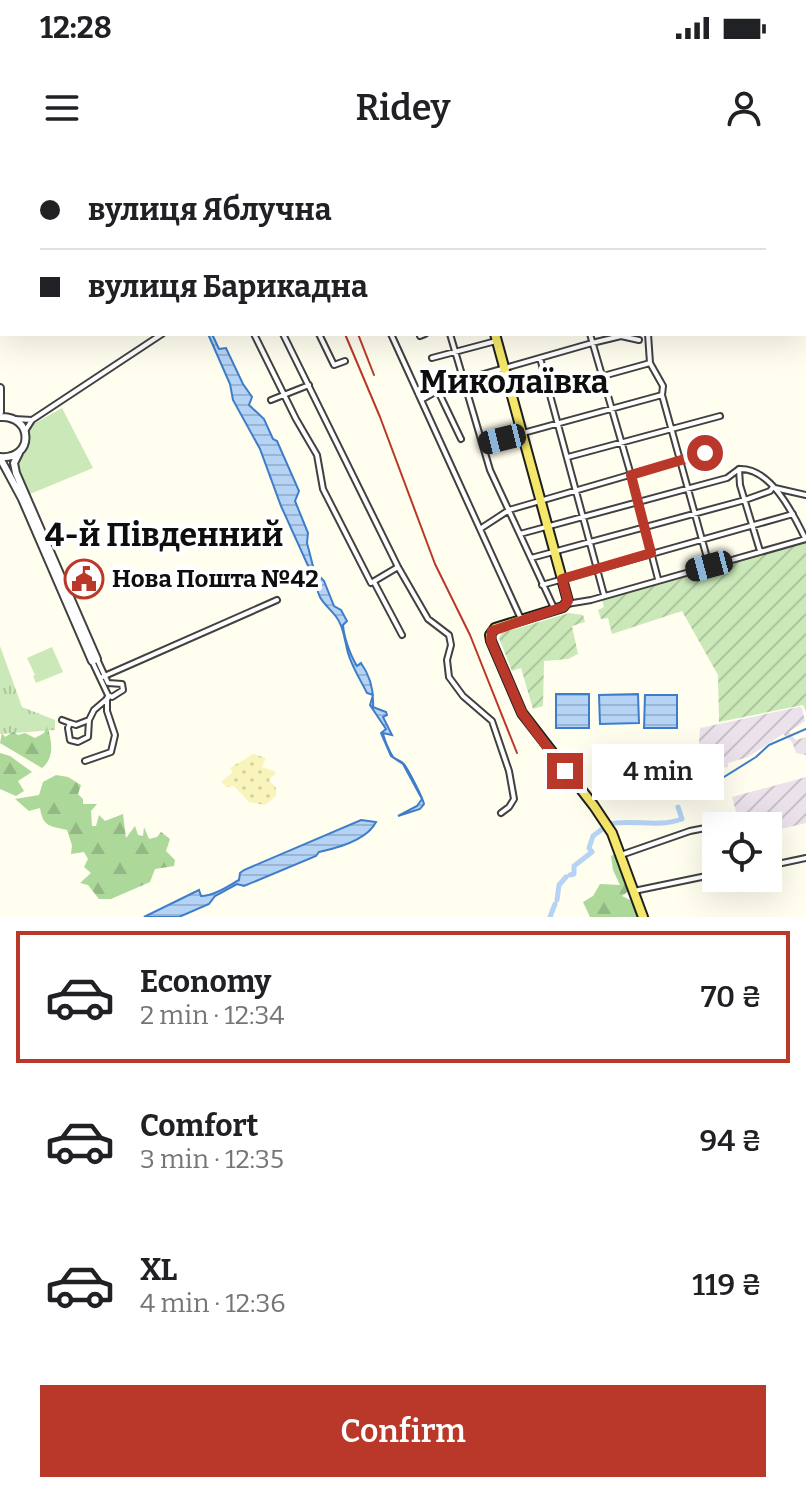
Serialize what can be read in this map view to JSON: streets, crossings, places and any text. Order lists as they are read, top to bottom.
{
  "districts": ["Миколаївка", "4-й Південний"],
  "places": {
    "public building": ["Нова Пошта №42"]
  },
  "page": {
    "status": "12:28",
    "header": "Ridey",
    "banner": ["вулиця Яблучна", "вулиця Барикадна"],
    "bubble": "4 min",
    "list": [
      {
        "name": "Economy",
        "note": "2 min · 12:34",
        "value": "70 ₴"
      },
      {
        "name": "Comfort",
        "note": "3 min · 12:35",
        "value": "94 ₴"
      },
      {
        "name": "XL",
        "note": "4 min · 12:36",
        "value": "119 ₴"
      }
    ],
    "buttons": "Confirm"
  }
}
